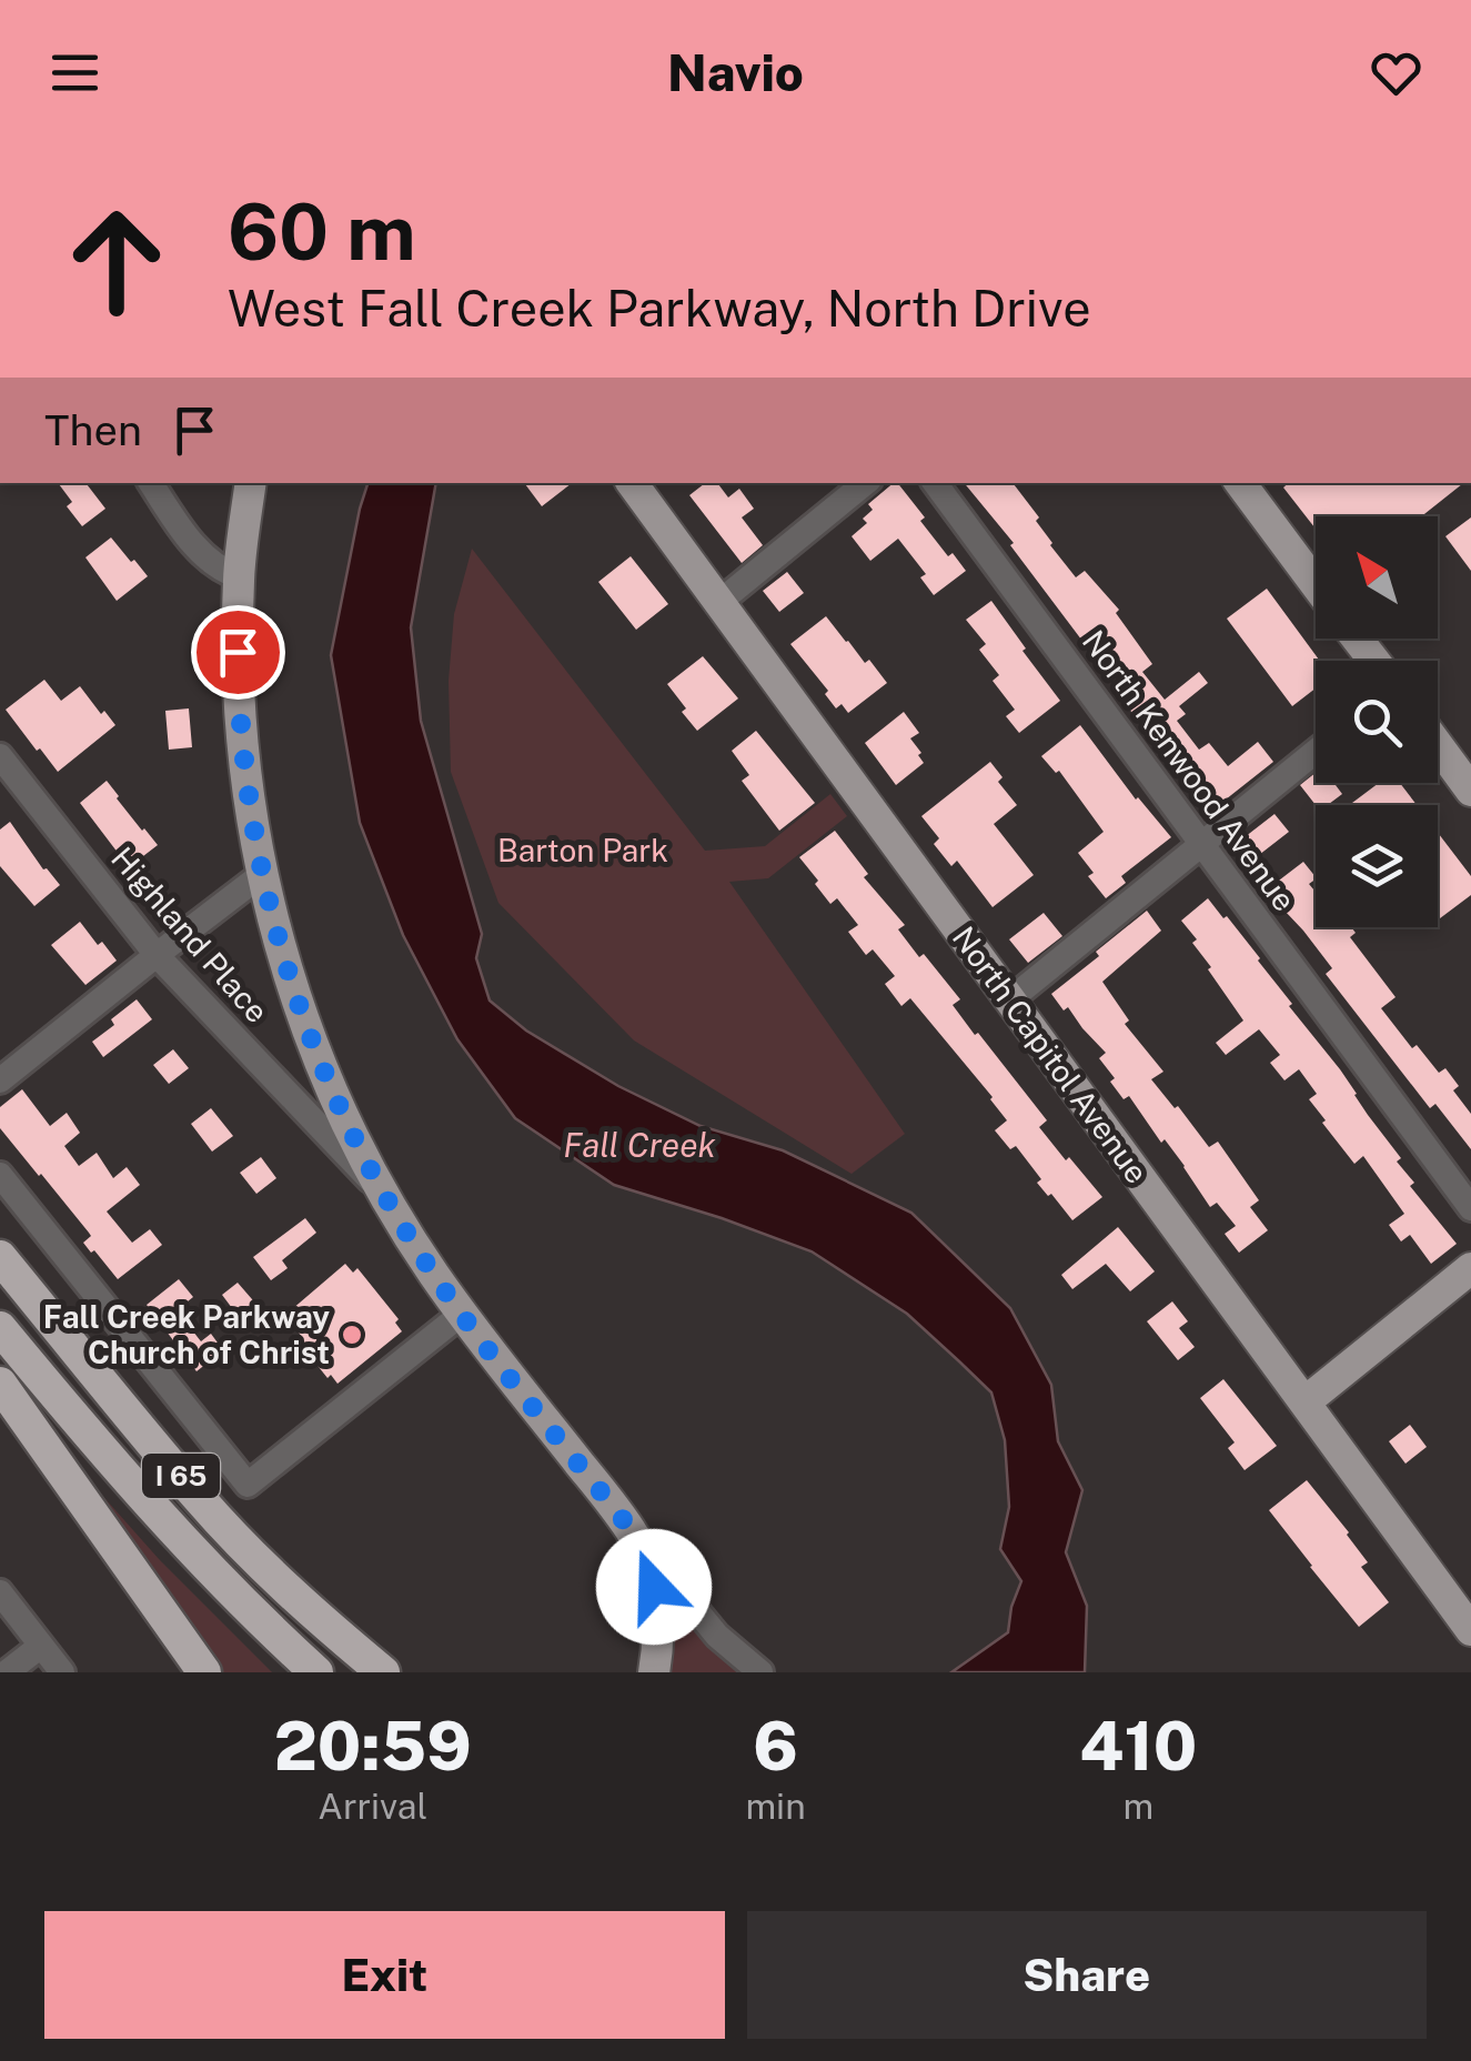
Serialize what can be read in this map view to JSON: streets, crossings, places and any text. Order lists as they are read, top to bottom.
{
  "streets": {
    "highway": ["I 65"],
    "main road": ["North Capitol Avenue"],
    "street": ["North Kenwood Avenue", "Highland Place"]
  },
  "water": ["Fall Creek"],
  "parks": ["Barton Park"],
  "places": ["Fall Creek Parkway Church of Christ"],
  "north": "top left",
  "page": {
    "header": "Navio",
    "turn": ["60 m", "West Fall Creek Parkway, North Drive"],
    "then": "Then",
    "eta": [
      "20:59",
      "Arrival",
      "6",
      "min",
      "410",
      "m"
    ],
    "buttons": ["Exit", "Share"]
  }
}
